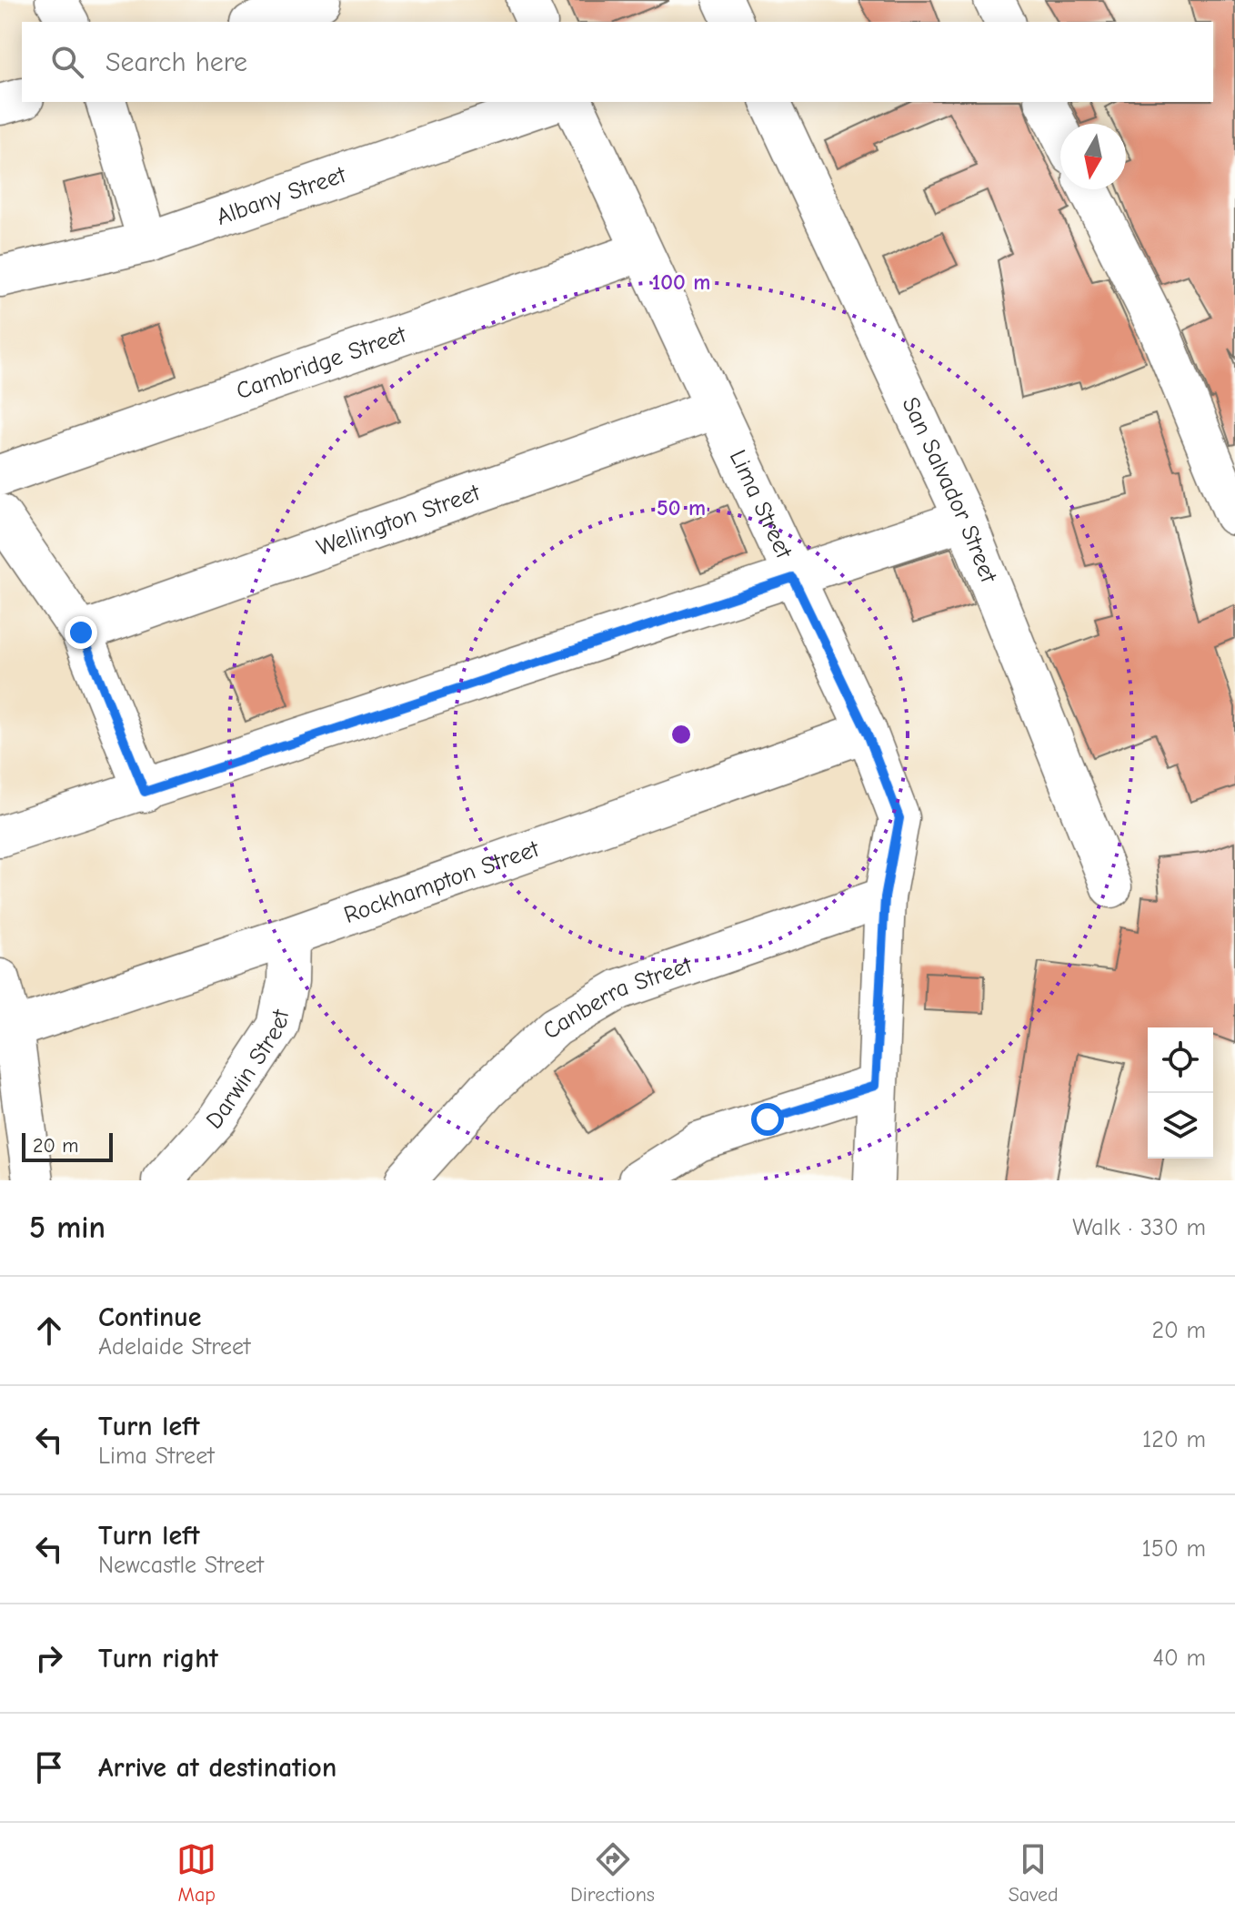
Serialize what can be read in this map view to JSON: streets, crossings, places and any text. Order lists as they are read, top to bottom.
{
  "streets": {
    "street": [
      "Albany Street",
      "Cambridge Street",
      "San Salvador Street",
      "Lima Street",
      "Wellington Street",
      "Rockhampton Street",
      "Canberra Street",
      "Darwin Street"
    ]
  },
  "crossings": [
    ["Cambridge Street", "Lima Street"],
    ["Lima Street", "Wellington Street"],
    ["Lima Street", "Rockhampton Street"],
    ["Lima Street", "Canberra Street"],
    ["Rockhampton Street", "Darwin Street"]
  ],
  "scale_bar": "20 m",
  "north": "bottom",
  "page": {
    "search": "Search here",
    "scale": "20 m",
    "heading": ["5 min", "Walk · 330 m"],
    "list": [
      ["Continue", "Adelaide Street", "20 m"],
      ["Turn left", "Lima Street", "120 m"],
      ["Turn left", "Newcastle Street", "150 m"],
      ["Turn right", "40 m"],
      "Arrive at destination"
    ],
    "nav": ["Map", "Directions", "Saved"]
  },
  "rings": ["100 m", "50 m"]
}
